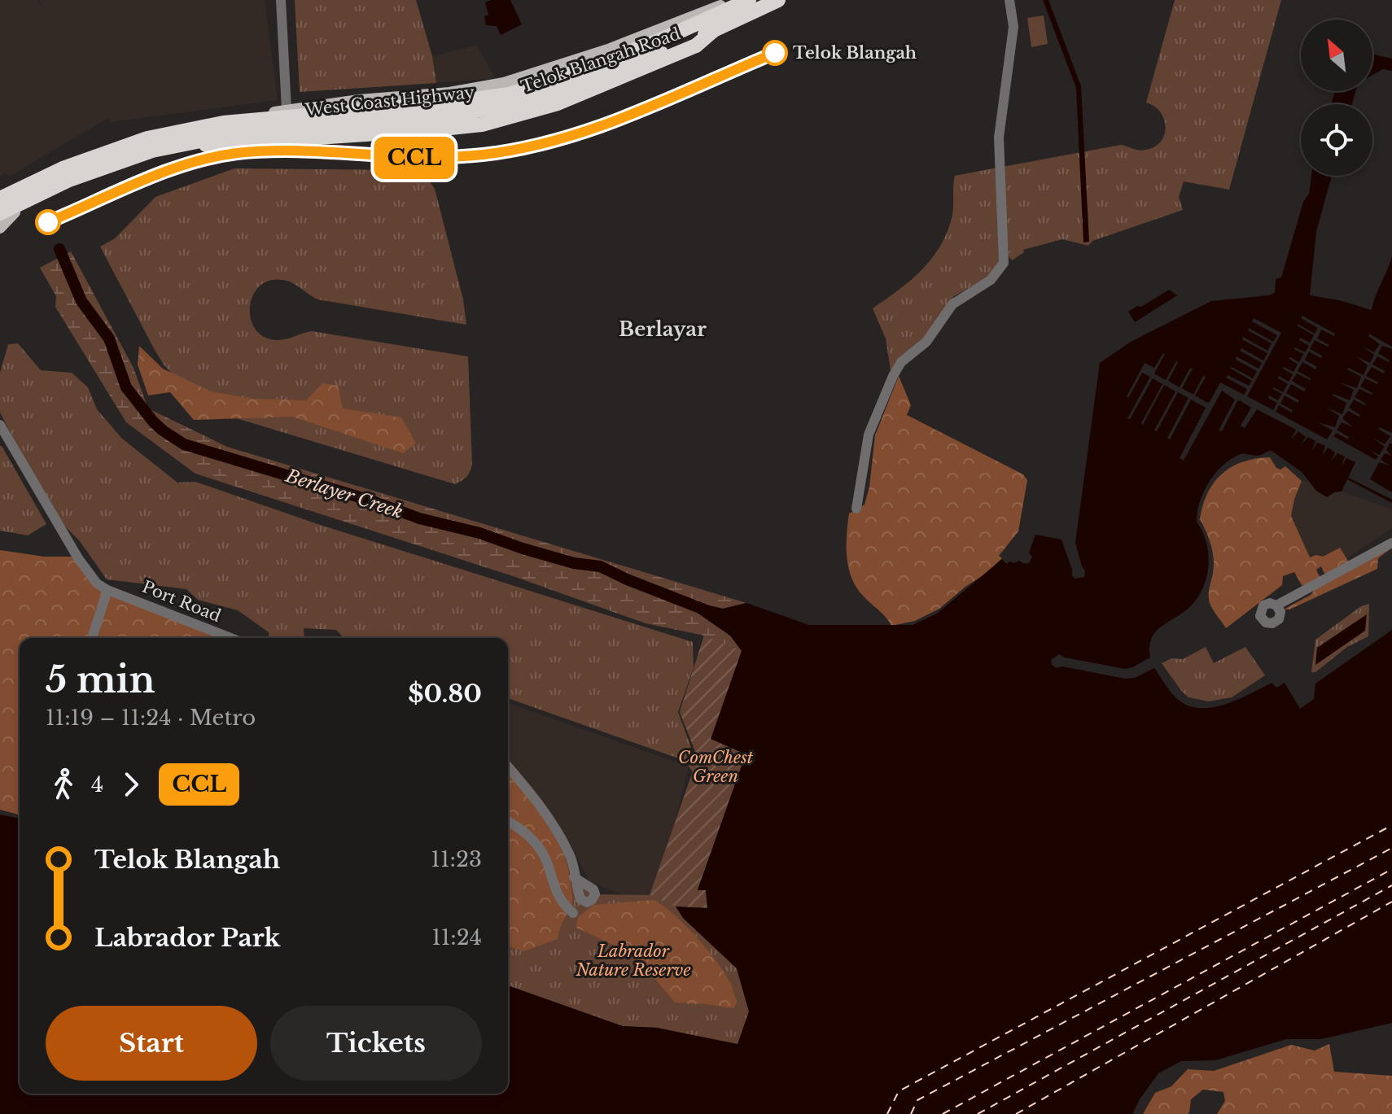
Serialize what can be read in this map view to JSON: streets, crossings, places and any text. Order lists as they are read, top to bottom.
{
  "streets": {
    "highway": ["West Coast Highway"],
    "main road": ["Telok Blangah Road"],
    "street": ["Port Road"]
  },
  "crossings": [
    ["Telok Blangah Road", "West Coast Highway"]
  ],
  "districts": ["Berlayar"],
  "water": ["Berlayer Creek"],
  "parks": ["ComChest Green", "Labrador Nature Reserve"],
  "places": ["Telok Blangah"],
  "lines": ["metro line CCL"],
  "north": "top left",
  "page": {
    "on_map": "CCL",
    "heading": ["5 min", "11:19 – 11:24 · Metro", "$0.80"],
    "legs": ["4", "CCL"],
    "list": [
      {
        "name": "Telok Blangah",
        "value": "11:23"
      },
      {
        "name": "Labrador Park",
        "value": "11:24"
      }
    ],
    "buttons": ["Start", "Tickets"]
  }
}
